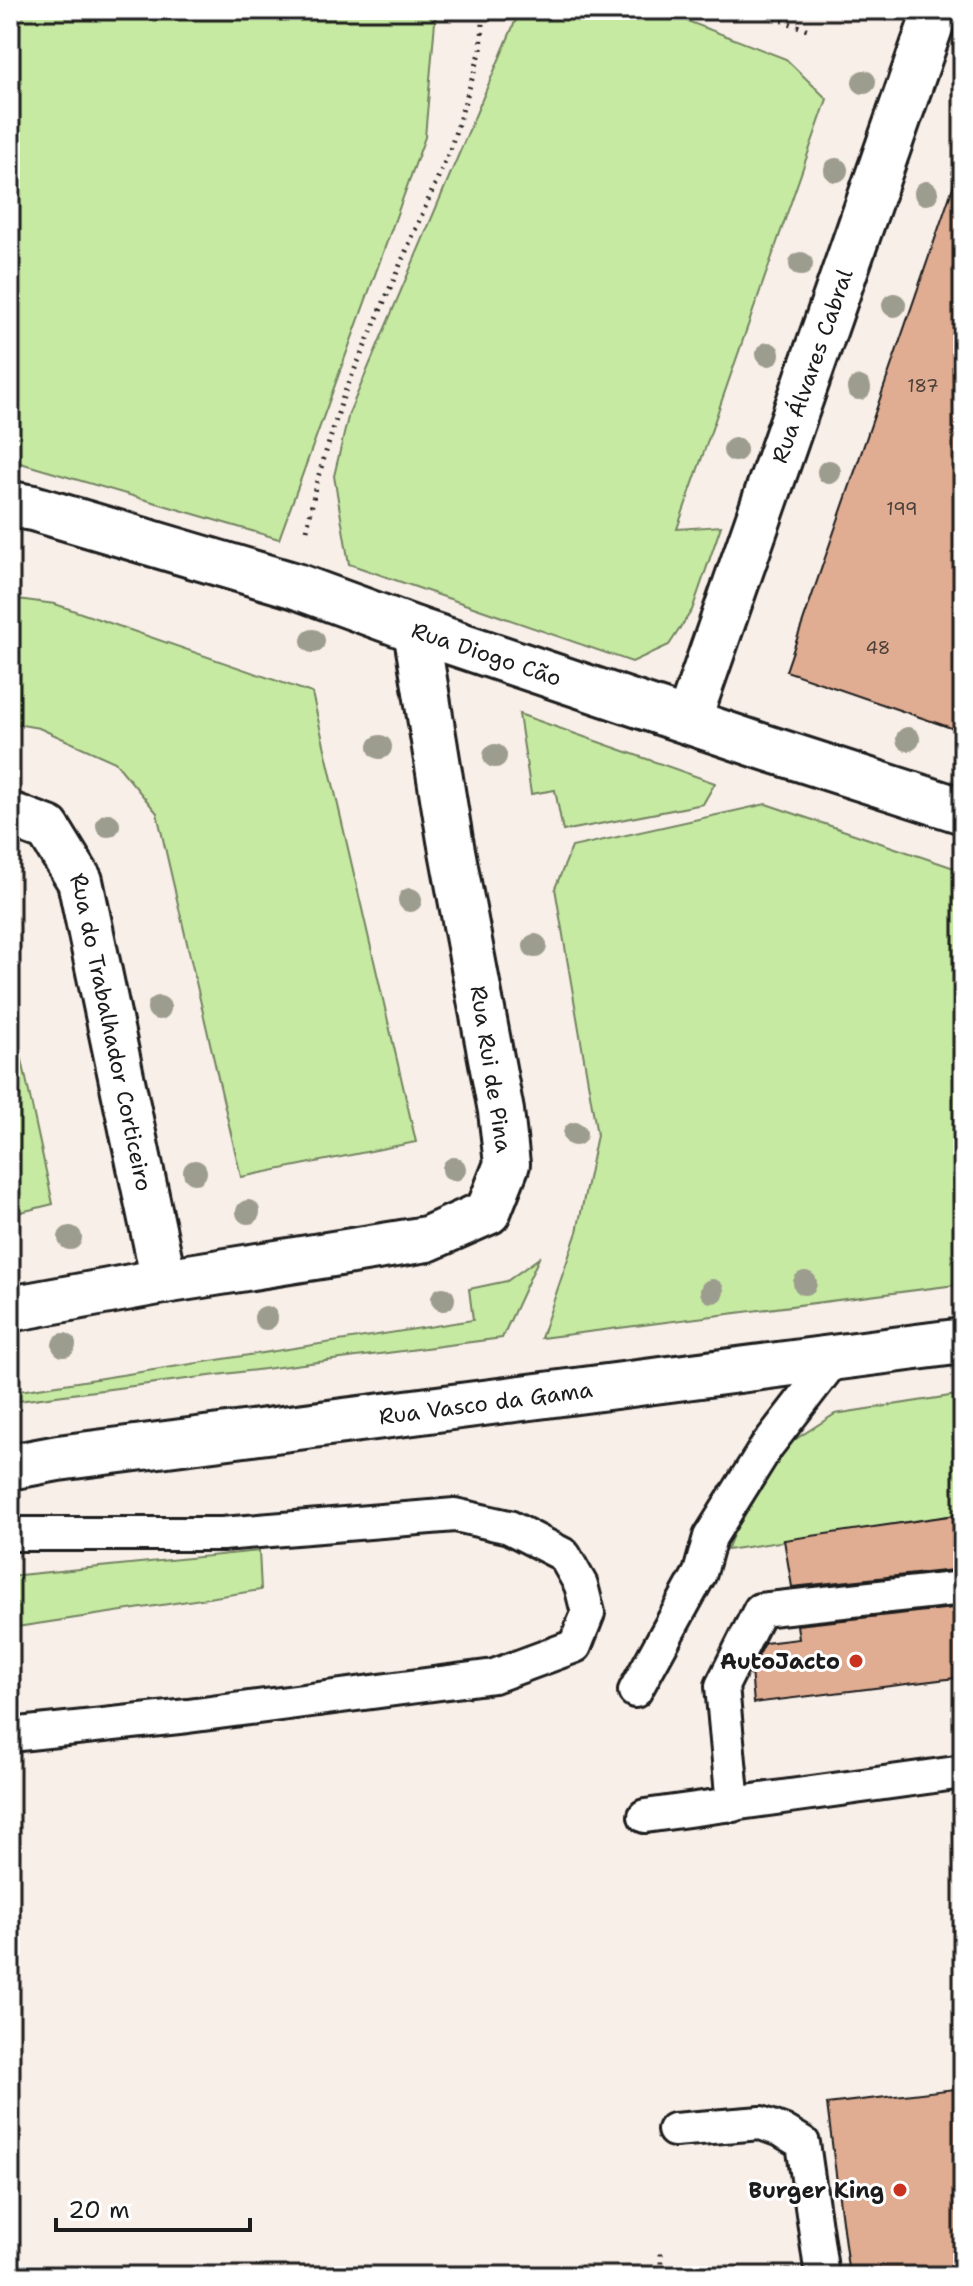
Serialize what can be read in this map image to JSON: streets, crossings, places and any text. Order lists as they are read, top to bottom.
{
  "streets": {
    "street": [
      "Rua Álvares Cabral",
      "Rua Diogo Cão",
      "Rua do Trabalhador Corticeiro",
      "Rua Rui de Pina",
      "Rua Vasco da Gama"
    ]
  },
  "crossings": [
    ["Rua Álvares Cabral", "Rua Diogo Cão"],
    ["Rua Diogo Cão", "Rua Rui de Pina"],
    ["Rua do Trabalhador Corticeiro", "Rua Rui de Pina"]
  ],
  "places": ["AutoJacto", "Burger King"],
  "house_numbers": ["187", "199", "48"],
  "scale_bar": "20 m"
}
